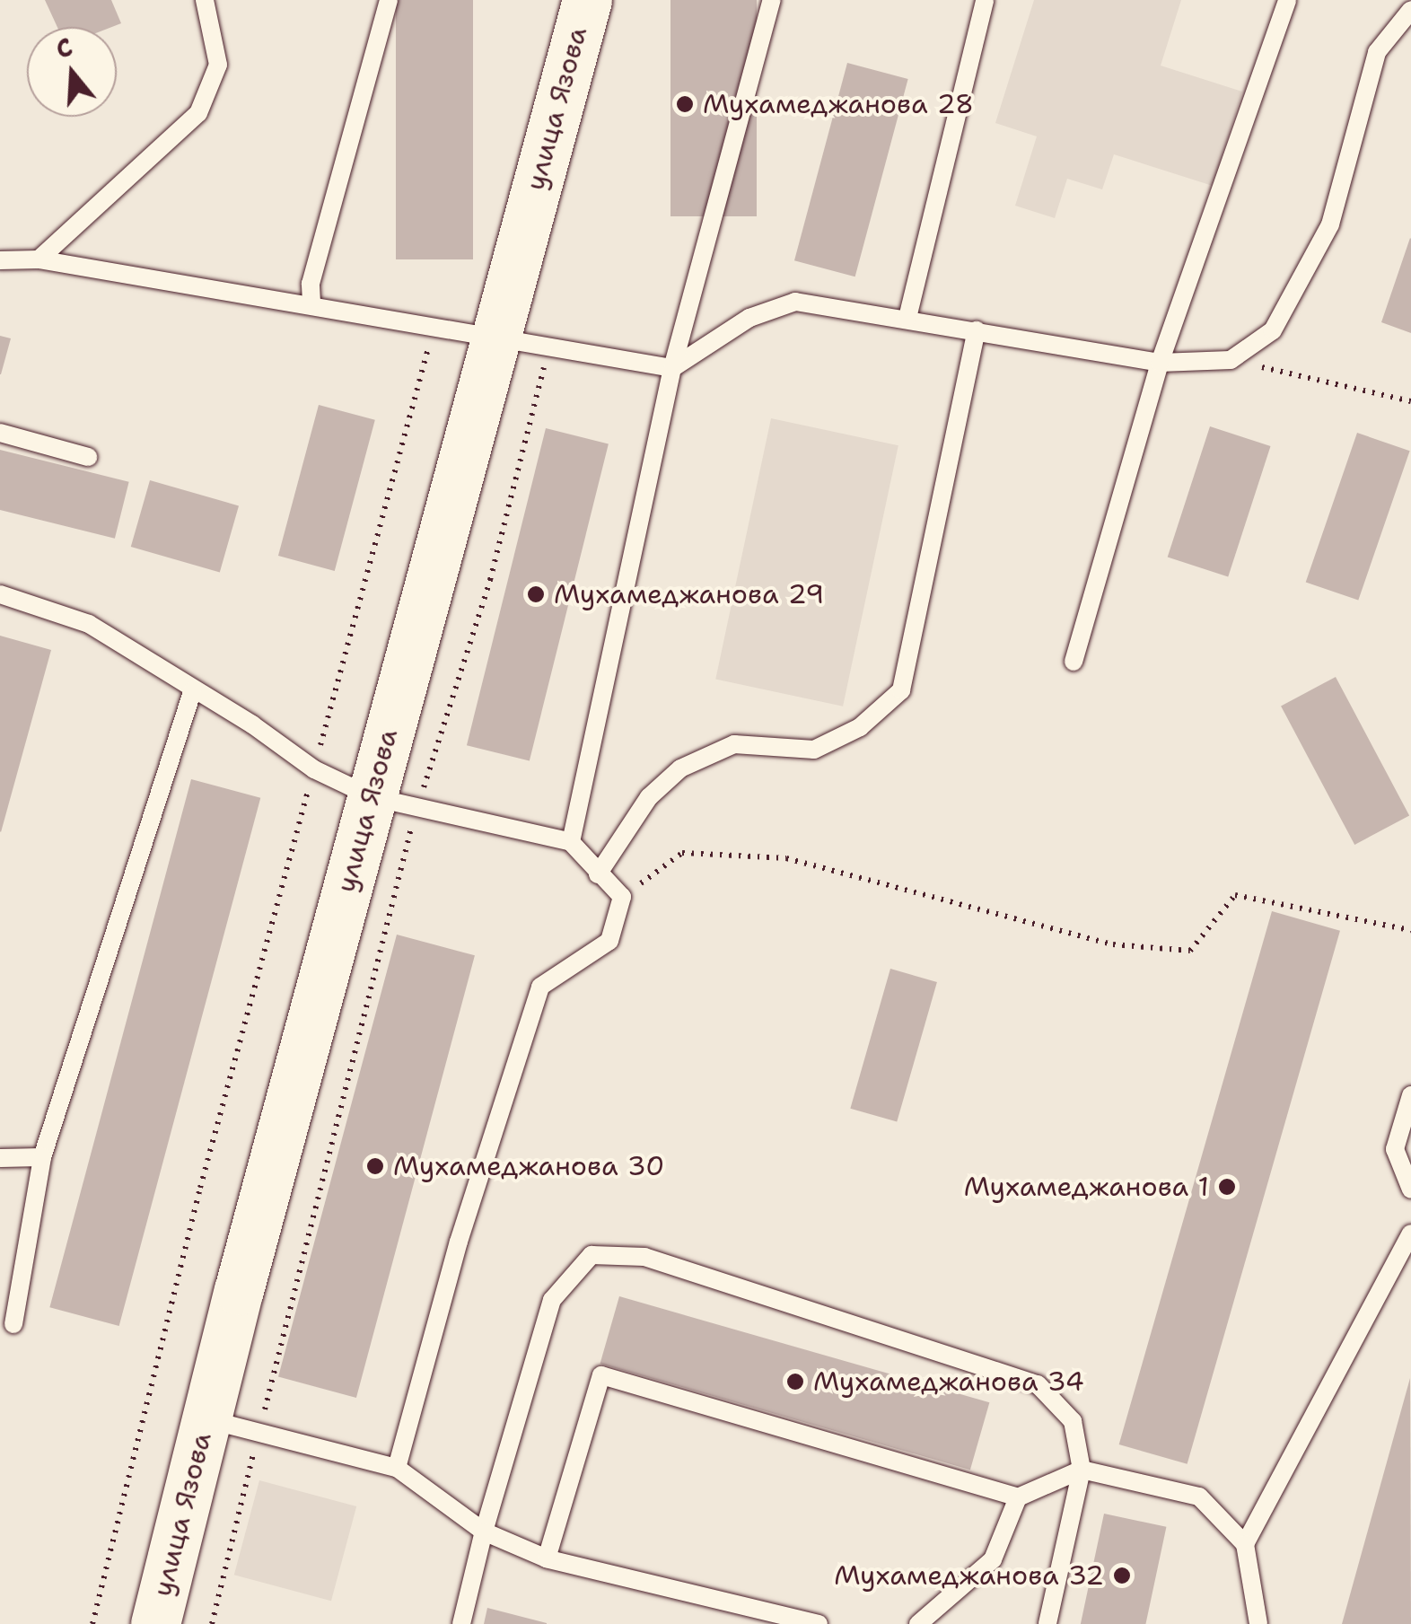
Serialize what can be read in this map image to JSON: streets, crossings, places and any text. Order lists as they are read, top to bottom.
{
  "streets": {
    "street": ["улица Язова"]
  },
  "places": [
    "Мухамеджанова 28",
    "Мухамеджанова 29",
    "Мухамеджанова 30",
    "Мухамеджанова 1",
    "Мухамеджанова 34",
    "Мухамеджанова 32"
  ],
  "north": "top"
}
